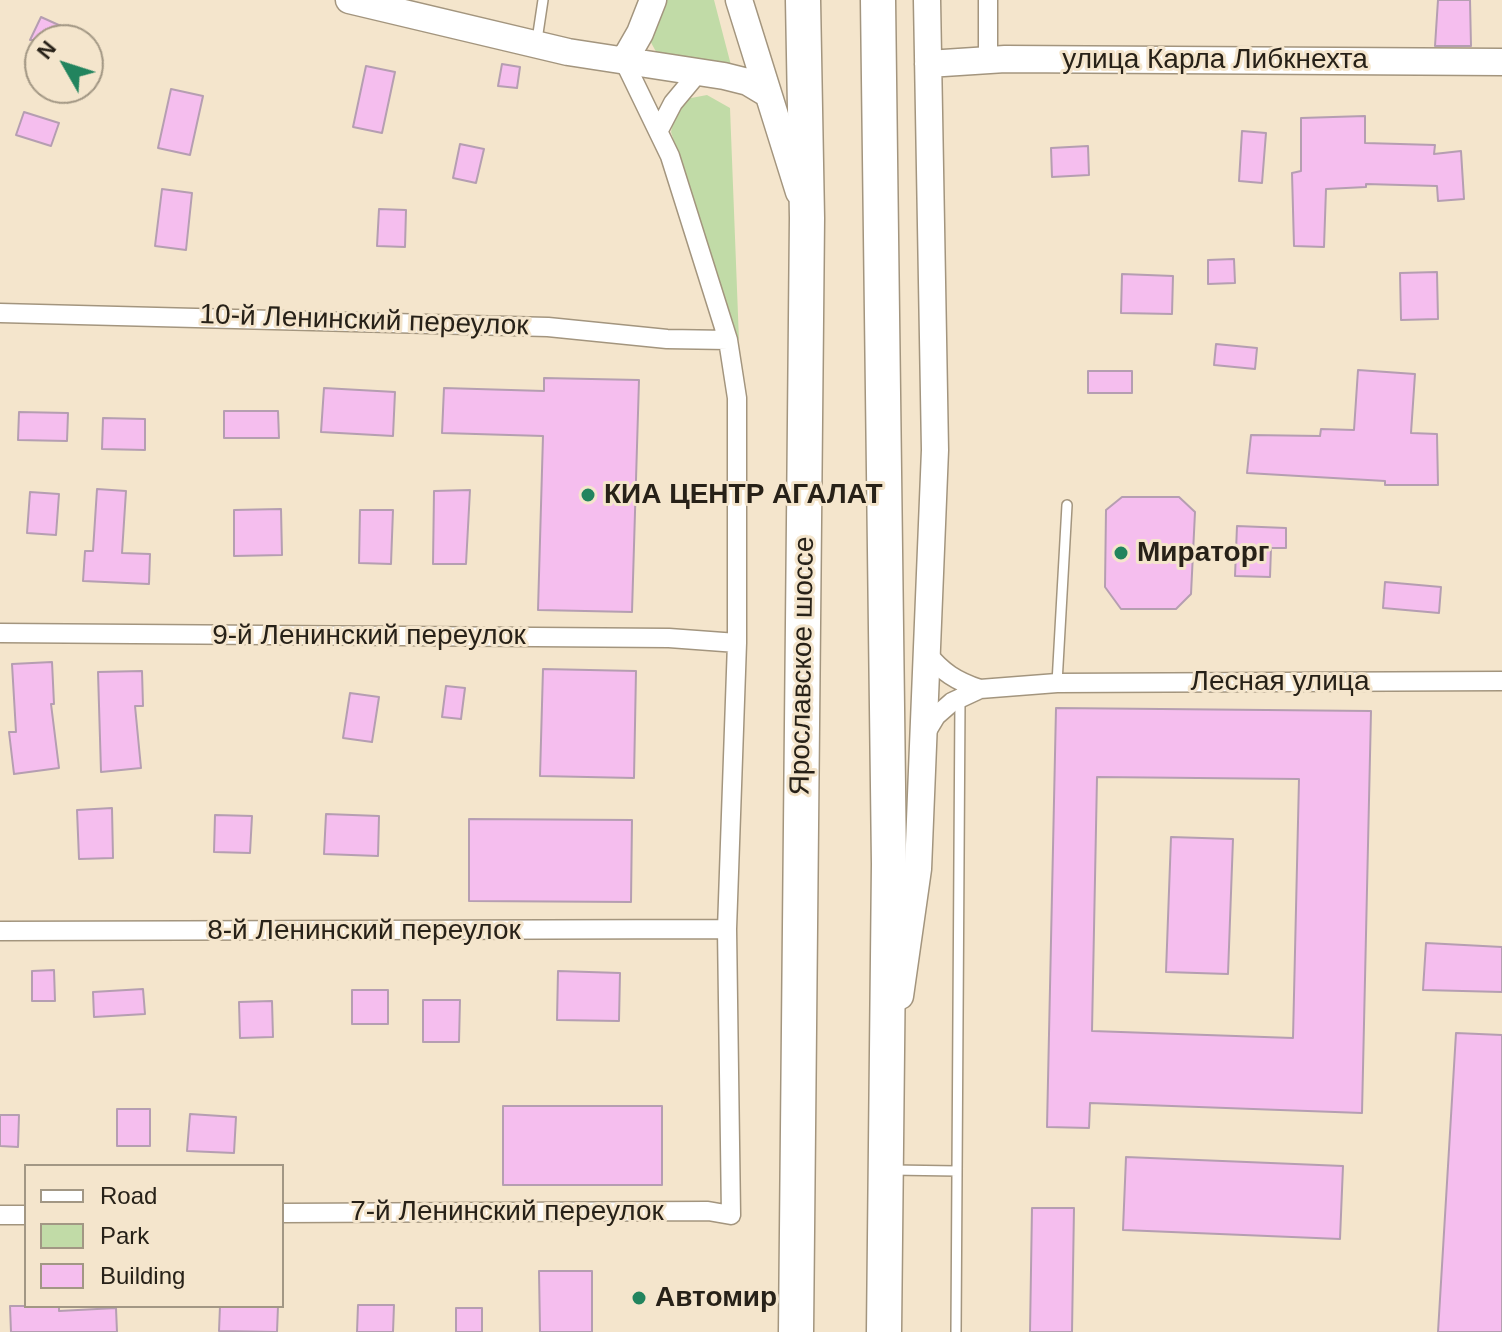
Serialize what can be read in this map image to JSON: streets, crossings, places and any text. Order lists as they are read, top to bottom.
{
  "streets": {
    "highway": ["Ярославское шоссе"],
    "street": [
      "улица Карла Либкнехта",
      "10-й Ленинский переулок",
      "9-й Ленинский переулок",
      "Лесная улица",
      "8-й Ленинский переулок",
      "7-й Ленинский переулок"
    ]
  },
  "crossings": [
    ["8-й Ленинский переулок", "7-й Ленинский переулок"]
  ],
  "places": ["КИА ЦЕНТР АГАЛАТ", "Мираторг", "Автомир"],
  "legend": ["Road", "Park", "Building"],
  "north": "top left"
}
